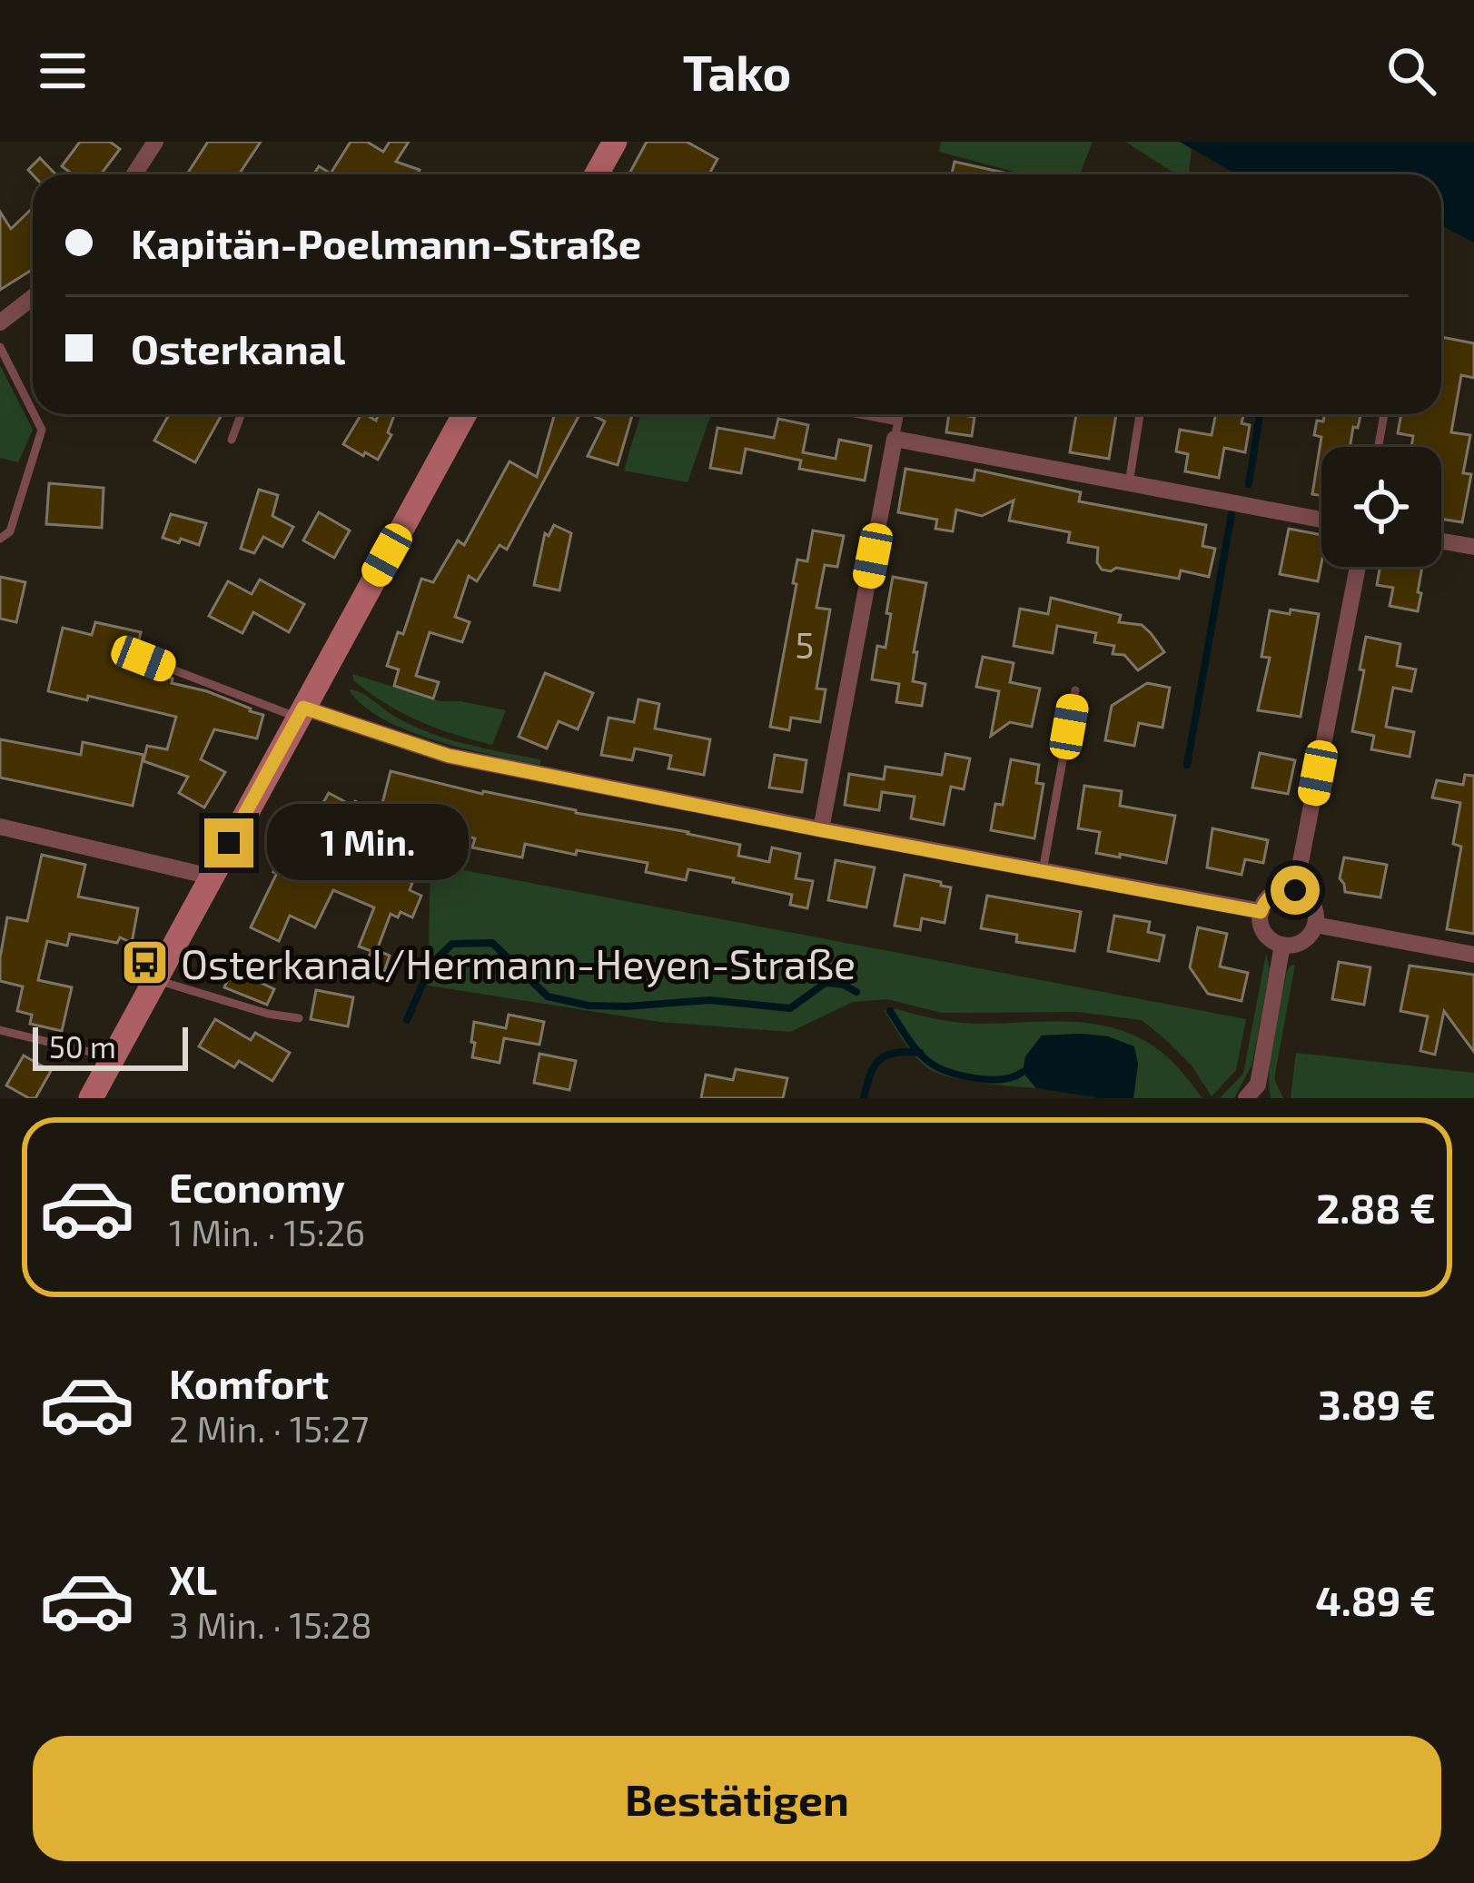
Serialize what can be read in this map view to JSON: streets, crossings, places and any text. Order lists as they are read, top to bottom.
{
  "places": {
    "bus stop": ["Osterkanal/Hermann-Heyen-Straße"]
  },
  "house_numbers": ["5"],
  "scale_bar": "50 m",
  "page": {
    "header": "Tako",
    "banner": ["Kapitän-Poelmann-Straße", "Osterkanal"],
    "bubble": "1 Min.",
    "scale": "50 m",
    "list": [
      {
        "name": "Economy",
        "note": "1 Min. · 15:26",
        "value": "2.88 €"
      },
      {
        "name": "Komfort",
        "note": "2 Min. · 15:27",
        "value": "3.89 €"
      },
      {
        "name": "XL",
        "note": "3 Min. · 15:28",
        "value": "4.89 €"
      }
    ],
    "buttons": "Bestätigen"
  }
}
